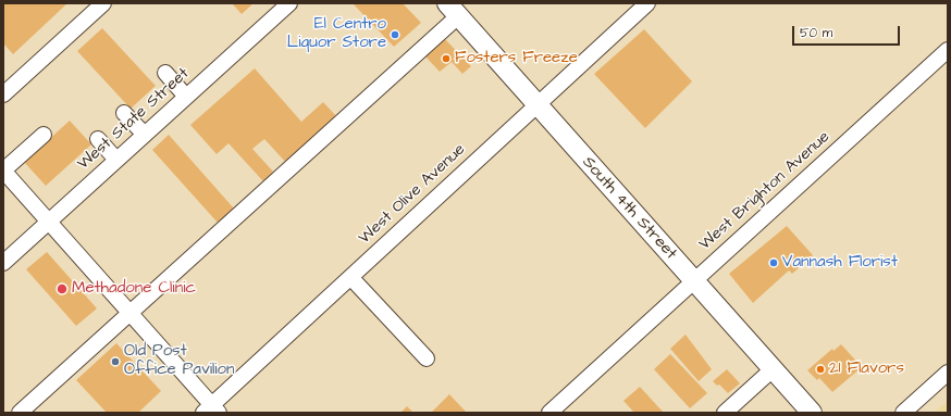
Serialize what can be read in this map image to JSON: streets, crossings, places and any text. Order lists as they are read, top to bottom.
{
  "streets": {
    "main road": ["South 4th Street"],
    "street": ["West State Street", "West Brighton Avenue", "West Olive Avenue"]
  },
  "crossings": [
    ["West Brighton Avenue", "South 4th Street"],
    ["West Olive Avenue", "South 4th Street"]
  ],
  "places": [
    "El Centro Liquor Store",
    "Fosters Freeze",
    "Vannash Florist",
    "Methadone Clinic",
    "Old Post Office Pavilion",
    "21 Flavors"
  ],
  "scale_bar": "50 m"
}
